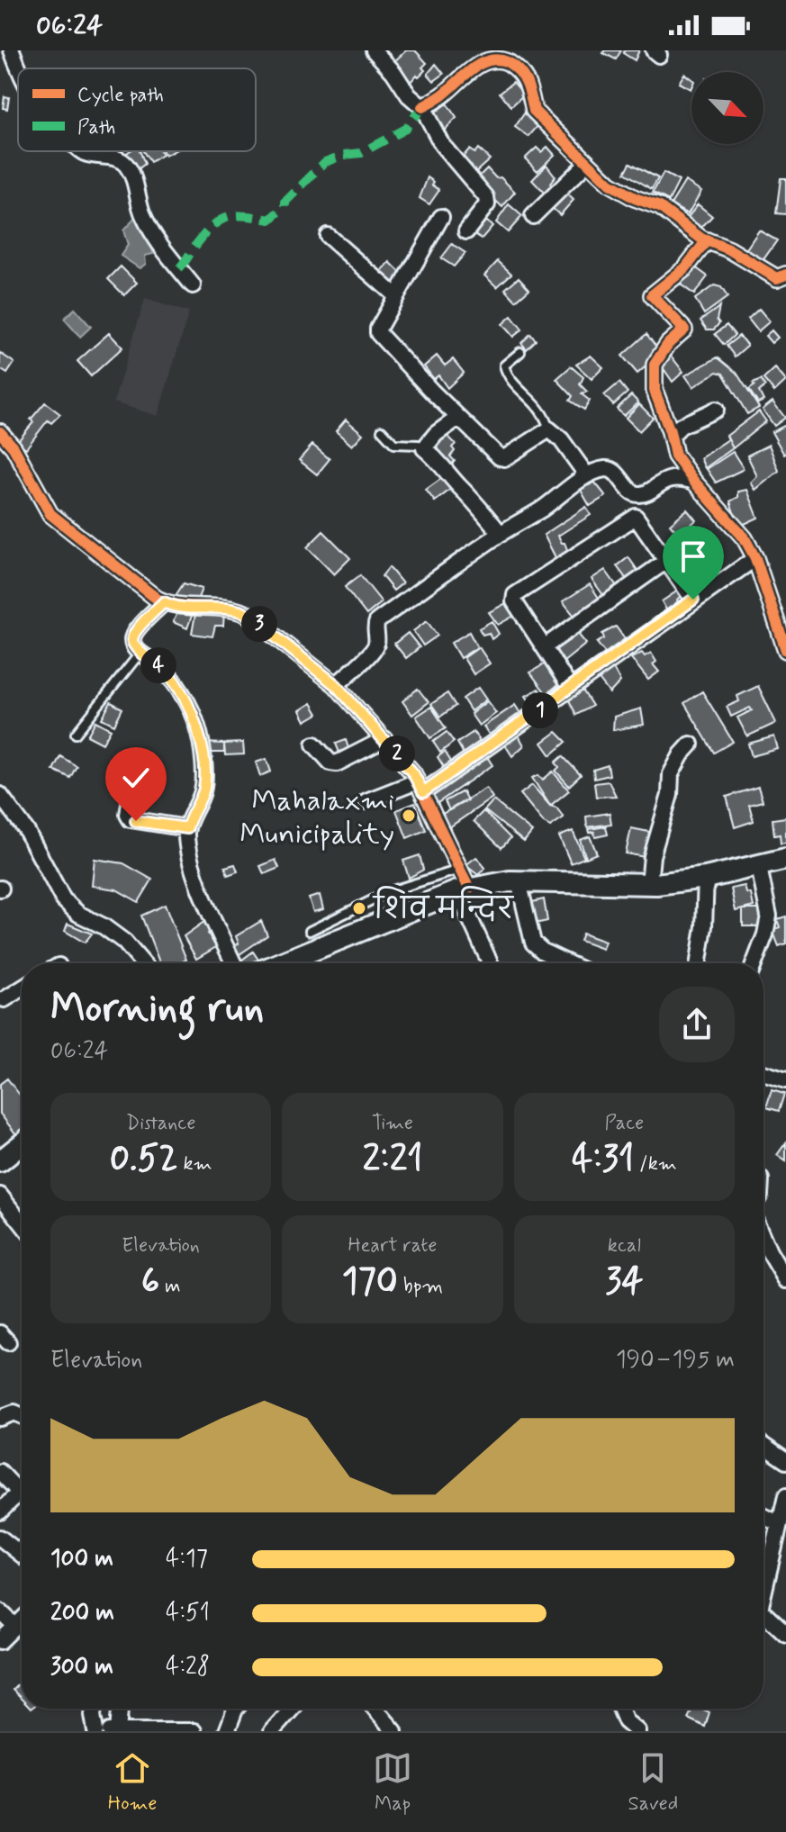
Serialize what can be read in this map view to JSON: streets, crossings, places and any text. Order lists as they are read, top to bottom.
{
  "places": ["Mahalaxmi Municipality", "शिव मन्दिर"],
  "legend": ["Cycle path", "Path"],
  "north": "bottom right",
  "page": {
    "status": "06:24",
    "pins": [
      "3",
      "4",
      "1",
      "2"
    ],
    "heading": ["Morning run", "06:24"],
    "stats": [
      ["Distance", "0.52 km"],
      ["Time", "2:21"],
      ["Pace", "4:31 /km"],
      ["Elevation", "6 m"],
      ["Heart rate", "170 bpm"],
      ["kcal", "34"]
    ],
    "chart": ["Elevation", "190–195 m"],
    "list": [
      {
        "name": "100 m",
        "note": "4:17"
      },
      {
        "name": "200 m",
        "note": "4:51"
      },
      {
        "name": "300 m",
        "note": "4:28"
      }
    ],
    "tabs": ["Home", "Map", "Saved"]
  }
}
